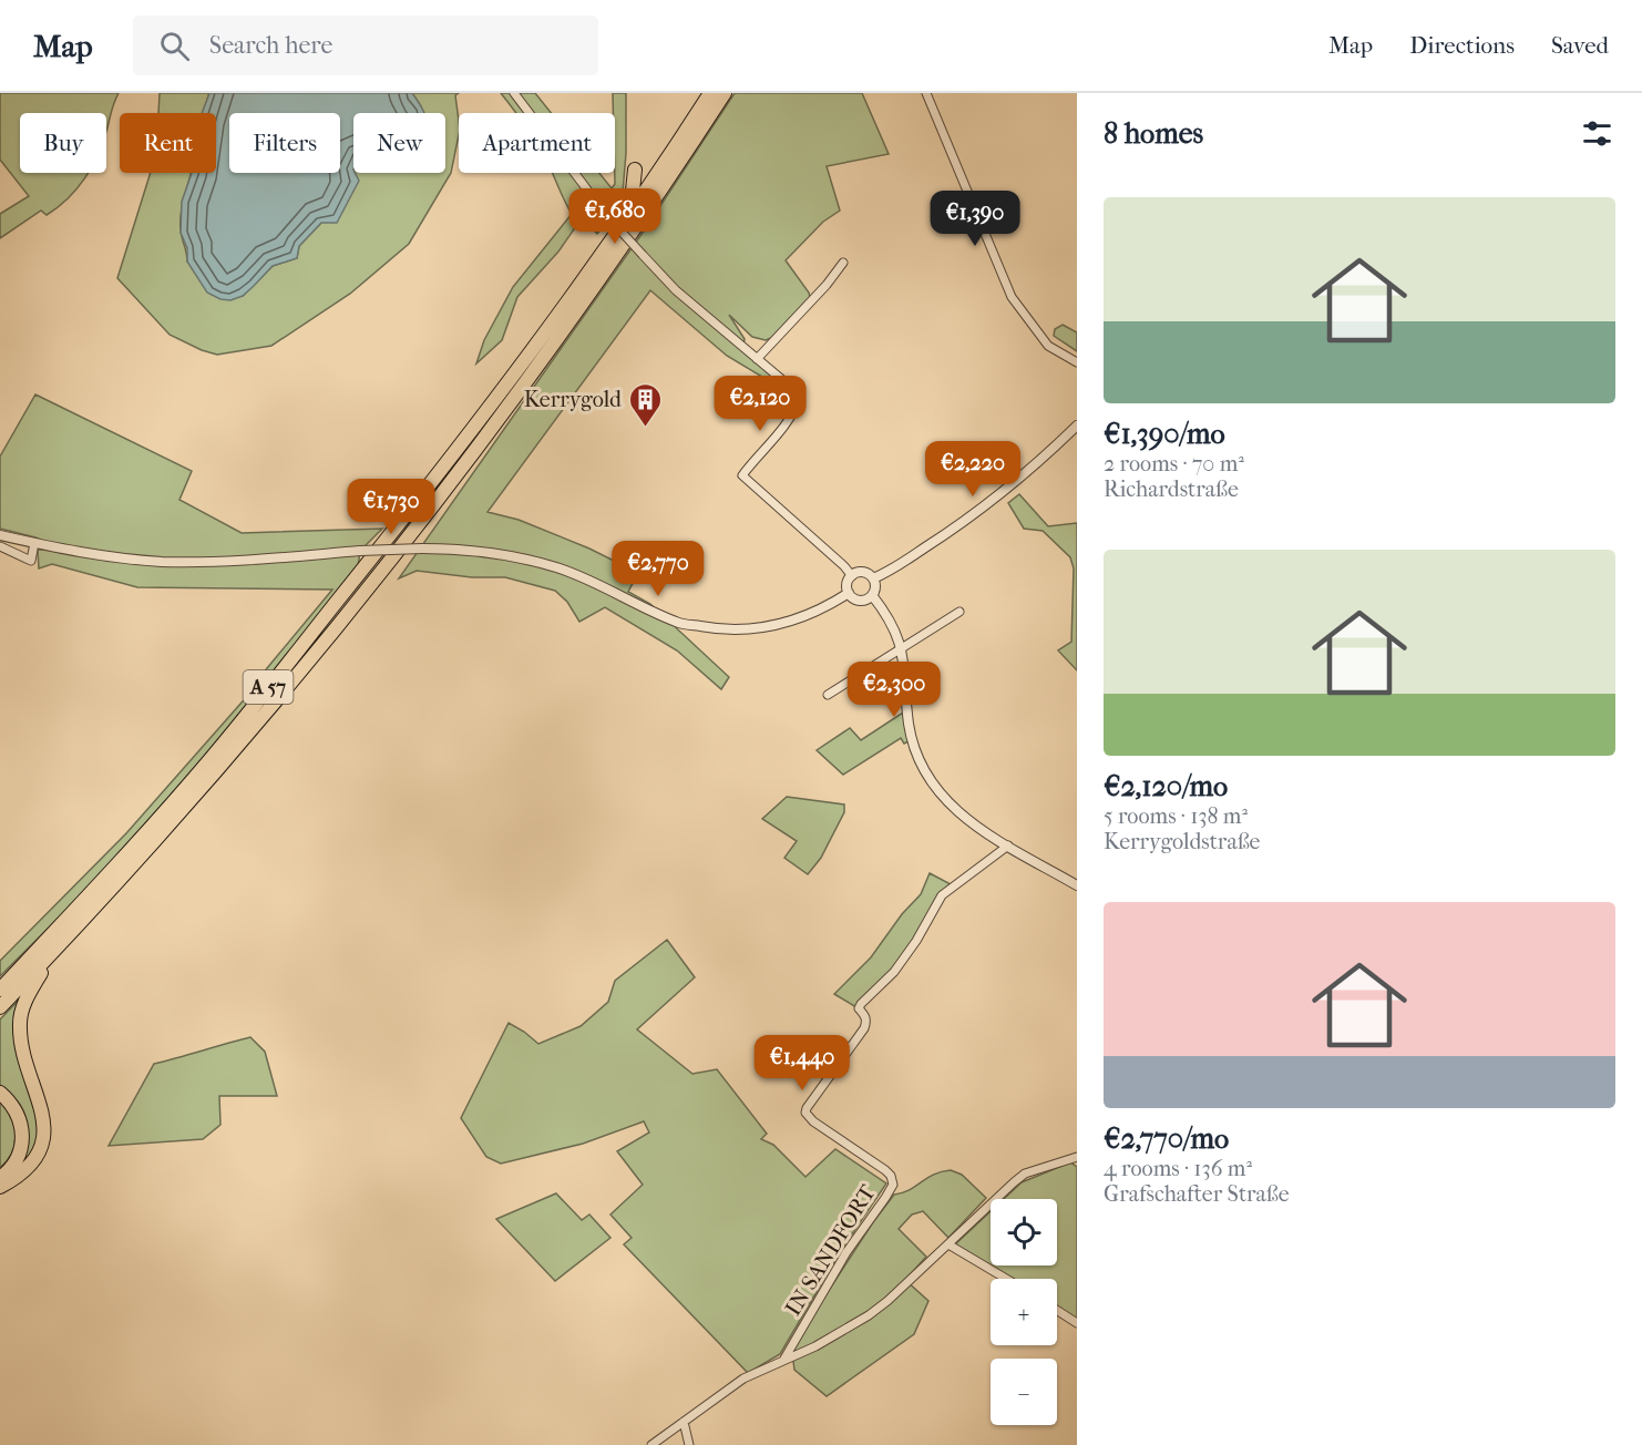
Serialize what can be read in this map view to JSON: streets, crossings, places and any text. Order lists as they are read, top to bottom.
{
  "streets": {
    "highway": ["A 57"],
    "street": ["IN SANDFORT"]
  },
  "places": {
    "building": ["Kerrygold"]
  },
  "page": {
    "header": "Map",
    "search": "Search here",
    "nav": ["Map", "Directions", "Saved"],
    "heading": "8 homes",
    "chip": [
      "Buy",
      "Rent",
      "Filters",
      "New",
      "Apartment"
    ],
    "list": [
      {
        "name": "€1,390/mo",
        "note": "2 rooms · 70 m² · Richardstraße"
      },
      {
        "name": "€2,120/mo",
        "note": "5 rooms · 138 m² · Kerrygoldstraße"
      },
      {
        "name": "€2,770/mo",
        "note": "4 rooms · 136 m² · Grafschafter Straße"
      }
    ],
    "price": [
      "€1,680",
      "€1,390",
      "€2,120",
      "€2,220",
      "€1,730",
      "€2,770",
      "€2,300",
      "€1,440"
    ],
    "map_buttons": ["+", "−"]
  }
}
